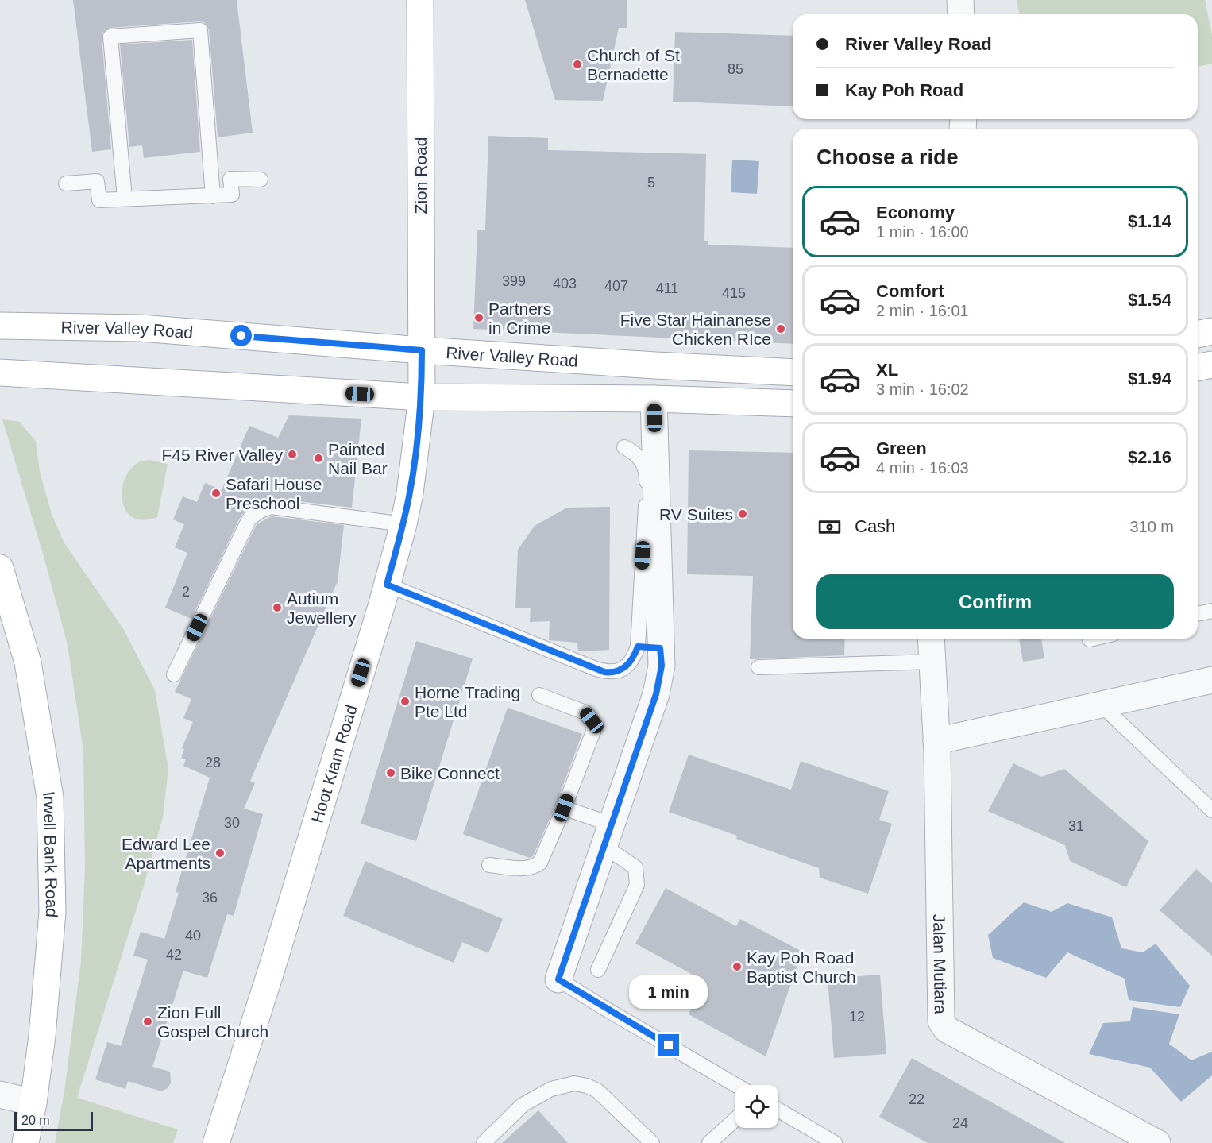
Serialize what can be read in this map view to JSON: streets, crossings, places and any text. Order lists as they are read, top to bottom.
{
  "streets": {
    "main road": [
      "Zion Road",
      "River Valley Road",
      "Hoot Kiam Road",
      "Irwell Bank Road"
    ],
    "street": ["Jalan Mutiara"]
  },
  "crossings": [
    ["Zion Road", "River Valley Road"],
    ["Zion Road", "Hoot Kiam Road"],
    ["River Valley Road", "Hoot Kiam Road"]
  ],
  "places": [
    "Church of St Bernadette",
    "Partners in Crime",
    "Five Star Hainanese Chicken RIce",
    "F45 River Valley",
    "Painted Nail Bar",
    "Safari House Preschool",
    "RV Suites",
    "Autium Jewellery",
    "Horne Trading Pte Ltd",
    "Bike Connect",
    "Edward Lee Apartments",
    "Kay Poh Road Baptist Church",
    "Zion Full Gospel Church"
  ],
  "house_numbers": [
    "85",
    "5",
    "399",
    "403",
    "407",
    "411",
    "415",
    "2",
    "28",
    "30",
    "31",
    "36",
    "40",
    "42",
    "12",
    "22",
    "24"
  ],
  "scale_bar": "20 m",
  "page": {
    "banner": ["River Valley Road", "Kay Poh Road"],
    "heading": "Choose a ride",
    "list": [
      {
        "name": "Economy",
        "note": "1 min · 16:00",
        "value": "$1.14"
      },
      {
        "name": "Comfort",
        "note": "2 min · 16:01",
        "value": "$1.54"
      },
      {
        "name": "XL",
        "note": "3 min · 16:02",
        "value": "$1.94"
      },
      {
        "name": "Green",
        "note": "4 min · 16:03",
        "value": "$2.16"
      }
    ],
    "pay": ["Cash", "310 m"],
    "buttons": "Confirm",
    "bubble": "1 min",
    "scale": "20 m"
  }
}
